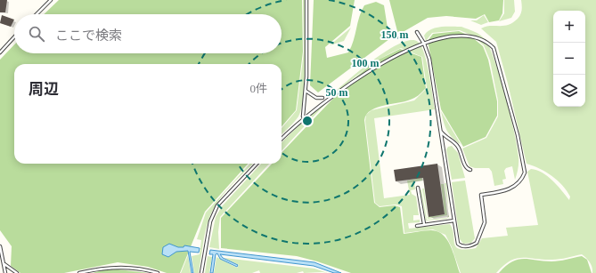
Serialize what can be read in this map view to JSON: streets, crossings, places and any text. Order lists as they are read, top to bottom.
{
  "page": {
    "map_buttons": ["+", "−"],
    "search": "ここで検索",
    "heading": ["周辺", "0件"]
  },
  "rings": ["150 m", "100 m", "50 m"]
}
